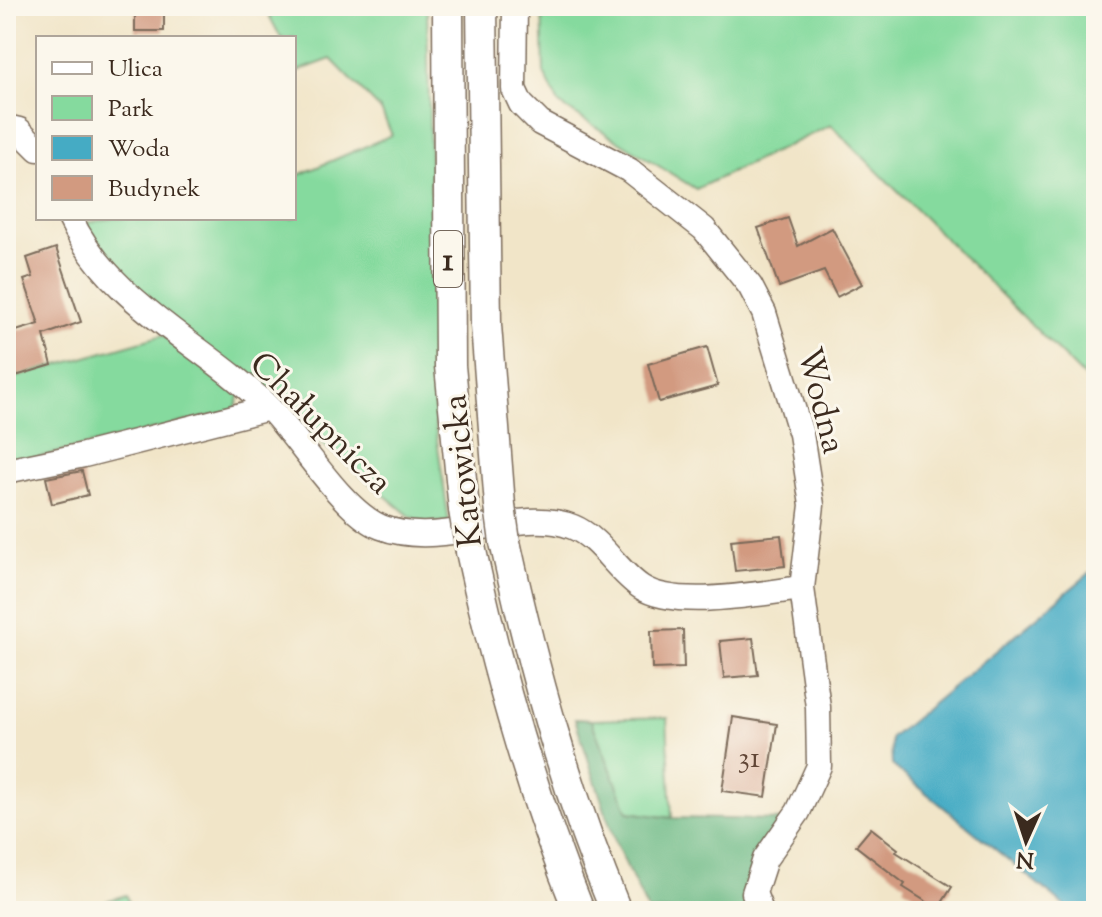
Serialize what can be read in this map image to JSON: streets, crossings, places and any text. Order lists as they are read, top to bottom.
{
  "streets": {
    "main road": ["1", "Katowicka"],
    "street": ["Wodna", "Chałupnicza"]
  },
  "crossings": [
    ["Wodna", "Chałupnicza"]
  ],
  "house_numbers": ["31"],
  "legend": [
    "Ulica",
    "Park",
    "Woda",
    "Budynek"
  ],
  "north": "bottom"
}
